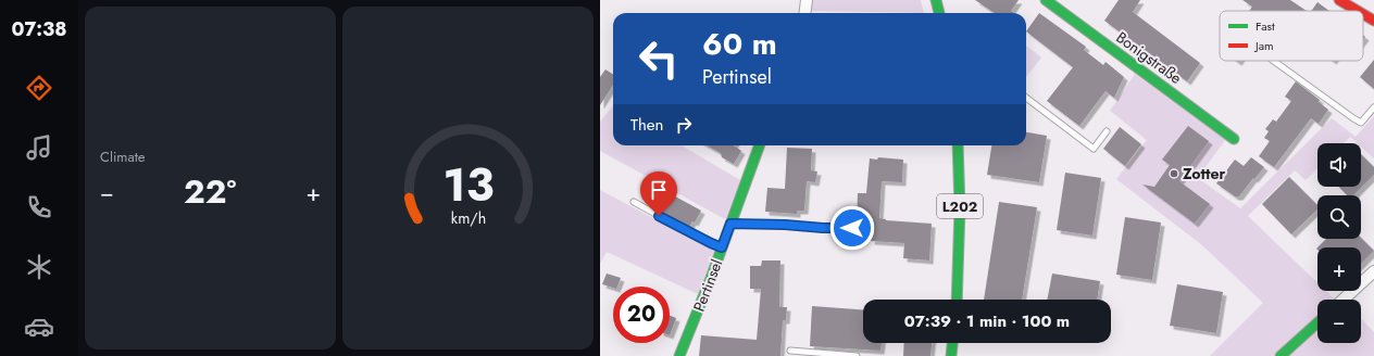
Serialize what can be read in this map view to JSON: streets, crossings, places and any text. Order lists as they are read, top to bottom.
{
  "streets": {
    "street": ["Bonigstraße", "L202", "Pertinsel"]
  },
  "places": ["Zotter"],
  "legend": ["Fast", "Jam"],
  "page": {
    "tabs": "07:38",
    "tile": "Climate",
    "turn": ["60 m", "Pertinsel"],
    "then": "Then",
    "map_buttons": ["+", "−"],
    "heat": ["−", "22°", "+"],
    "limit": "20",
    "trip": "07:39 · 1 min · 100 m",
    "gauge": ["13", "km/h"]
  }
}
